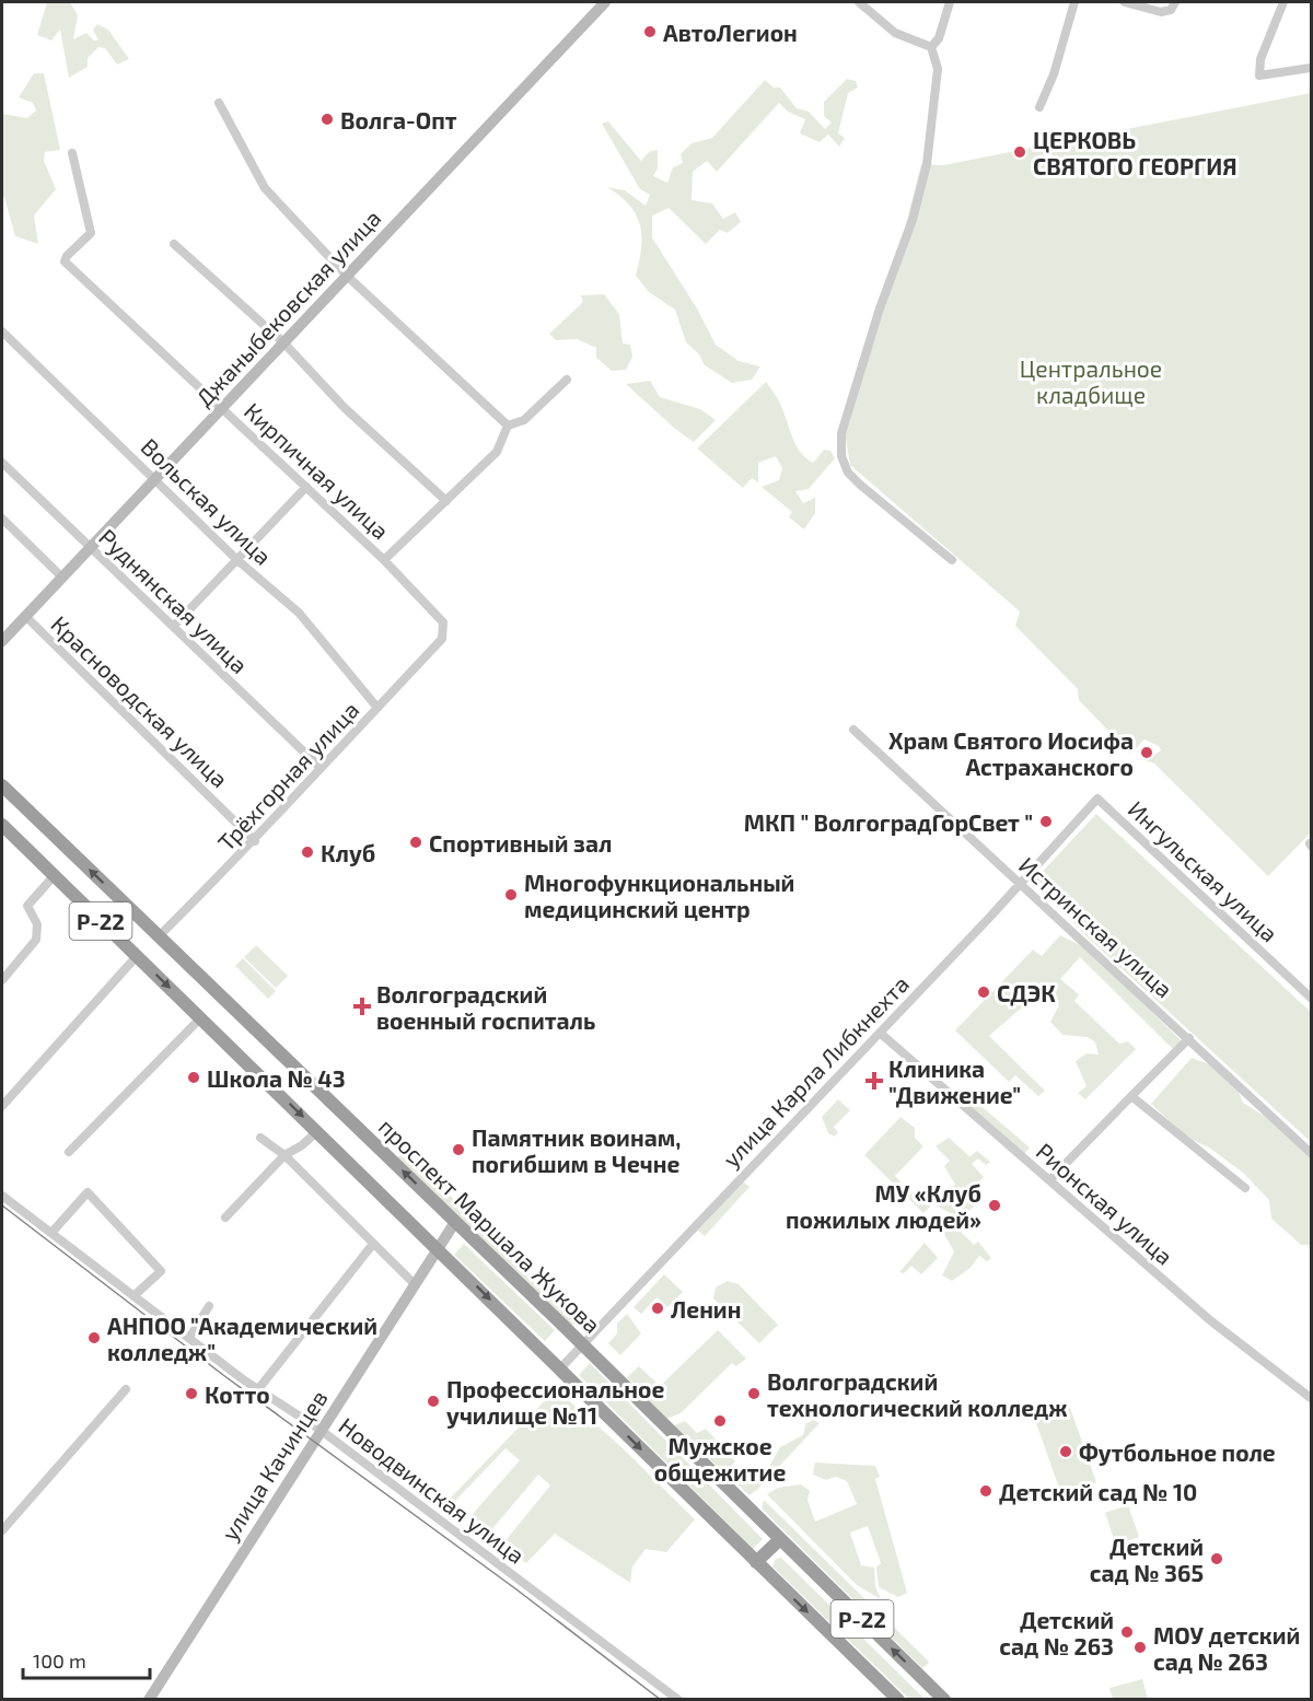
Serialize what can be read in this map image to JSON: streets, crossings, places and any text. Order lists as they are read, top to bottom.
{
  "streets": {
    "highway": ["Р-22", "проспект Маршала Жукова"],
    "main road": ["Джаныбековская улица", "улица Качинцев"],
    "street": [
      "Кирпичная улица",
      "Вольская улица",
      "Руднянская улица",
      "Красноводская улица",
      "Трёхгорная улица",
      "Ингульская улица",
      "Истринская улица",
      "улица Карла Либкнехта",
      "Рионская улица",
      "Новодвинская улица"
    ]
  },
  "crossings": [
    ["Джаныбековская улица", "Кирпичная улица"],
    ["Джаныбековская улица", "Вольская улица"],
    ["Джаныбековская улица", "Руднянская улица"],
    ["Джаныбековская улица", "Красноводская улица"],
    ["Кирпичная улица", "Трёхгорная улица"],
    ["Вольская улица", "Трёхгорная улица"],
    ["Руднянская улица", "Трёхгорная улица"],
    ["Красноводская улица", "Трёхгорная улица"],
    ["Трёхгорная улица", "проспект Маршала Жукова"],
    ["Ингульская улица", "улица Карла Либкнехта"],
    ["Р-22", "улица Карла Либкнехта"],
    ["Р-22", "улица Качинцев"],
    ["Истринская улица", "улица Карла Либкнехта"],
    ["улица Карла Либкнехта", "Рионская улица"],
    ["улица Карла Либкнехта", "проспект Маршала Жукова"],
    ["проспект Маршала Жукова", "улица Качинцев"],
    ["улица Качинцев", "Новодвинская улица"]
  ],
  "parks": ["Центральное кладбище"],
  "places": {
    "other": [
      "АвтоЛегион",
      "Волга-Опт",
      "ЦЕРКОВЬ СВЯТОГО ГЕОРГИЯ",
      "Храм Святого Иосифа Астраханского",
      "МКП \" ВолгоградГорСвет \"",
      "Спортивный зал",
      "Клуб",
      "Многофункциональный медицинский центр",
      "СДЭК",
      "Школа № 43",
      "Памятник воинам, погибшим в Чечне",
      "МУ «Клуб пожилых людей»",
      "Ленин",
      "АНПОО \"Академический колледж\"",
      "Котто",
      "Волгоградский технологический колледж",
      "Профессиональное училище №11",
      "Мужское общежитие",
      "Футбольное поле",
      "Детский сад № 10",
      "Детский сад № 365",
      "Детский сад № 263",
      "МОУ детский сад № 263"
    ],
    "health": ["Волгоградский военный госпиталь", "Клиника \"Движение\""]
  },
  "scale_bar": "100 m"
}
